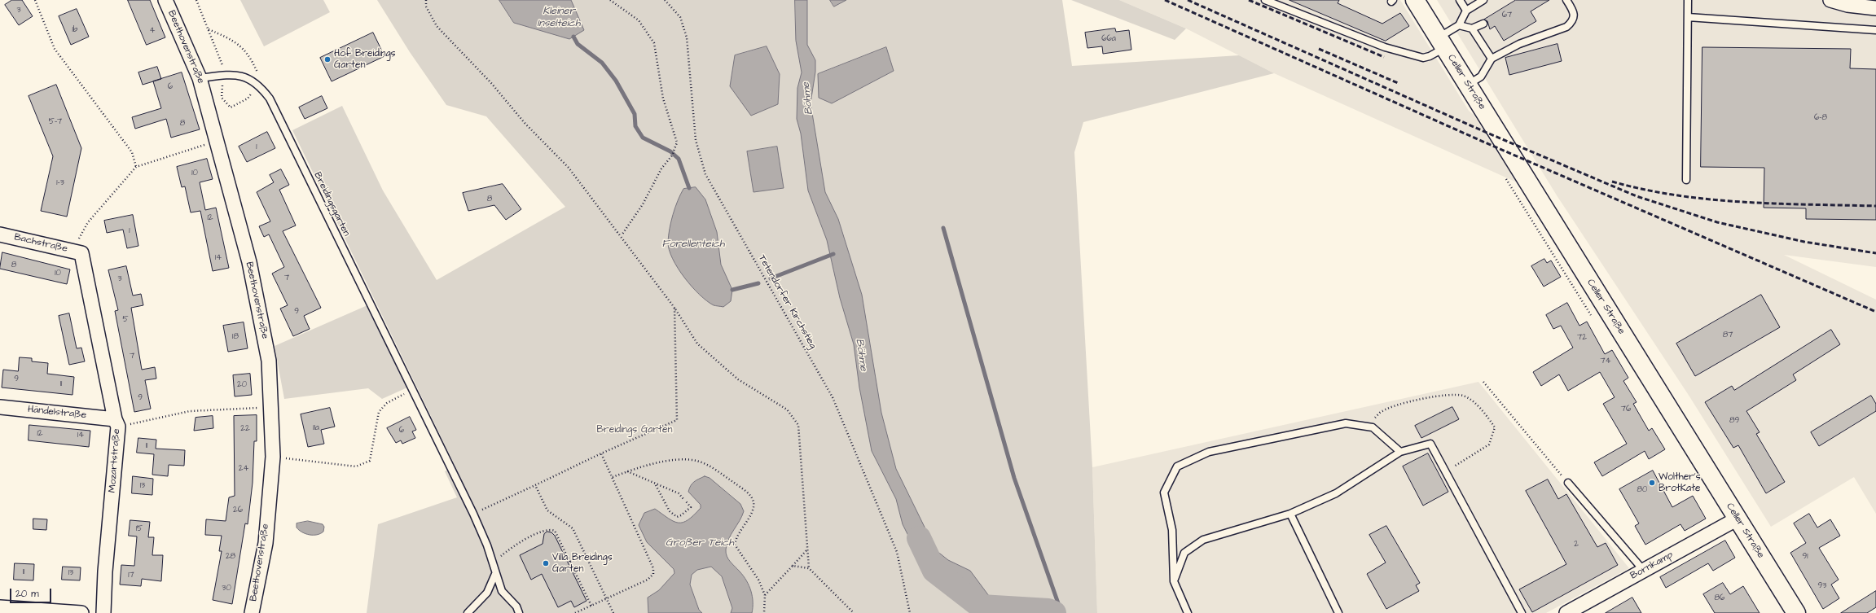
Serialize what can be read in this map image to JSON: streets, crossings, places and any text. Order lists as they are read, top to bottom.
{
  "streets": {
    "main road": ["Celler Straße"],
    "street": [
      "Beethovenstraße",
      "Bachstraße",
      "Händelstraße",
      "Mozartstraße",
      "Bornkamp"
    ],
    "lane": ["Breidingsgarten"],
    "path": ["Tetendorfer Kirchstieg"]
  },
  "crossings": [
    ["Beethovenstraße", "Breidingsgarten"],
    ["Celler Straße", "Bornkamp"],
    ["Bachstraße", "Mozartstraße"],
    ["Händelstraße", "Mozartstraße"]
  ],
  "water": [
    "Kleiner Inselteich",
    "Böhme",
    "Forellenteich",
    "Großer Teich"
  ],
  "parks": ["Breidings Garten"],
  "places": ["Hof Breidings Garten", "Wolther's BrotKate", "Villa Breidings Garten"],
  "house_numbers": [
    "3",
    "67",
    "1b",
    "4",
    "66a",
    "6",
    "6-8",
    "5-7",
    "8",
    "1",
    "10",
    "1-3",
    "8",
    "12",
    "1",
    "14",
    "8",
    "10",
    "7",
    "3",
    "9",
    "5",
    "87",
    "18",
    "72",
    "7",
    "74",
    "9",
    "11",
    "20",
    "9",
    "76",
    "89",
    "11a",
    "22",
    "6",
    "12",
    "14",
    "11",
    "24",
    "13",
    "80",
    "26",
    "15",
    "2",
    "28",
    "91",
    "11",
    "13",
    "17",
    "93",
    "30",
    "86"
  ],
  "scale_bar": "20 m"
}
